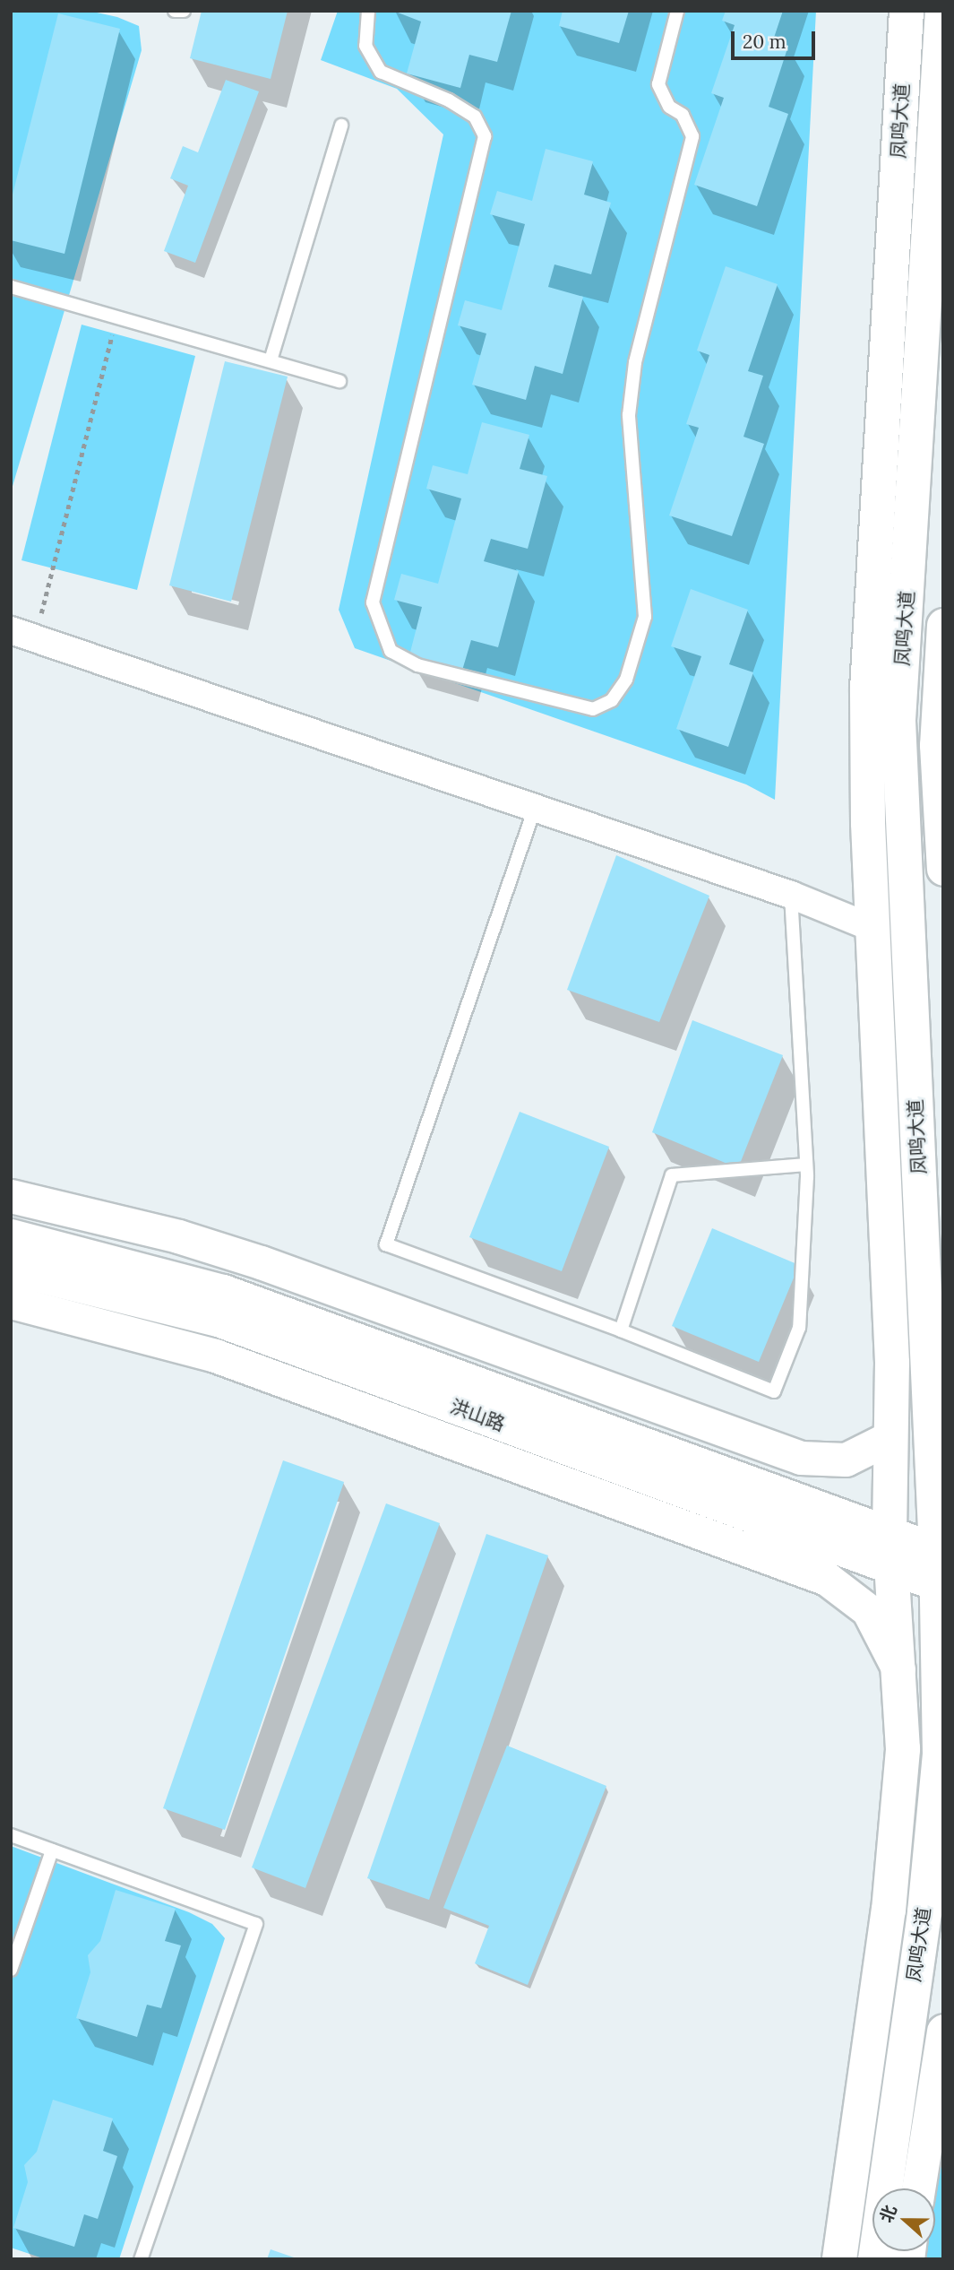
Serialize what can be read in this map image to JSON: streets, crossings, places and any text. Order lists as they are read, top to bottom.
{
  "streets": {
    "main road": ["凤鸣大道"],
    "street": ["洪山路"]
  },
  "crossings": [
    ["凤鸣大道", "洪山路"]
  ],
  "scale_bar": "20 m",
  "north": "left"
}
